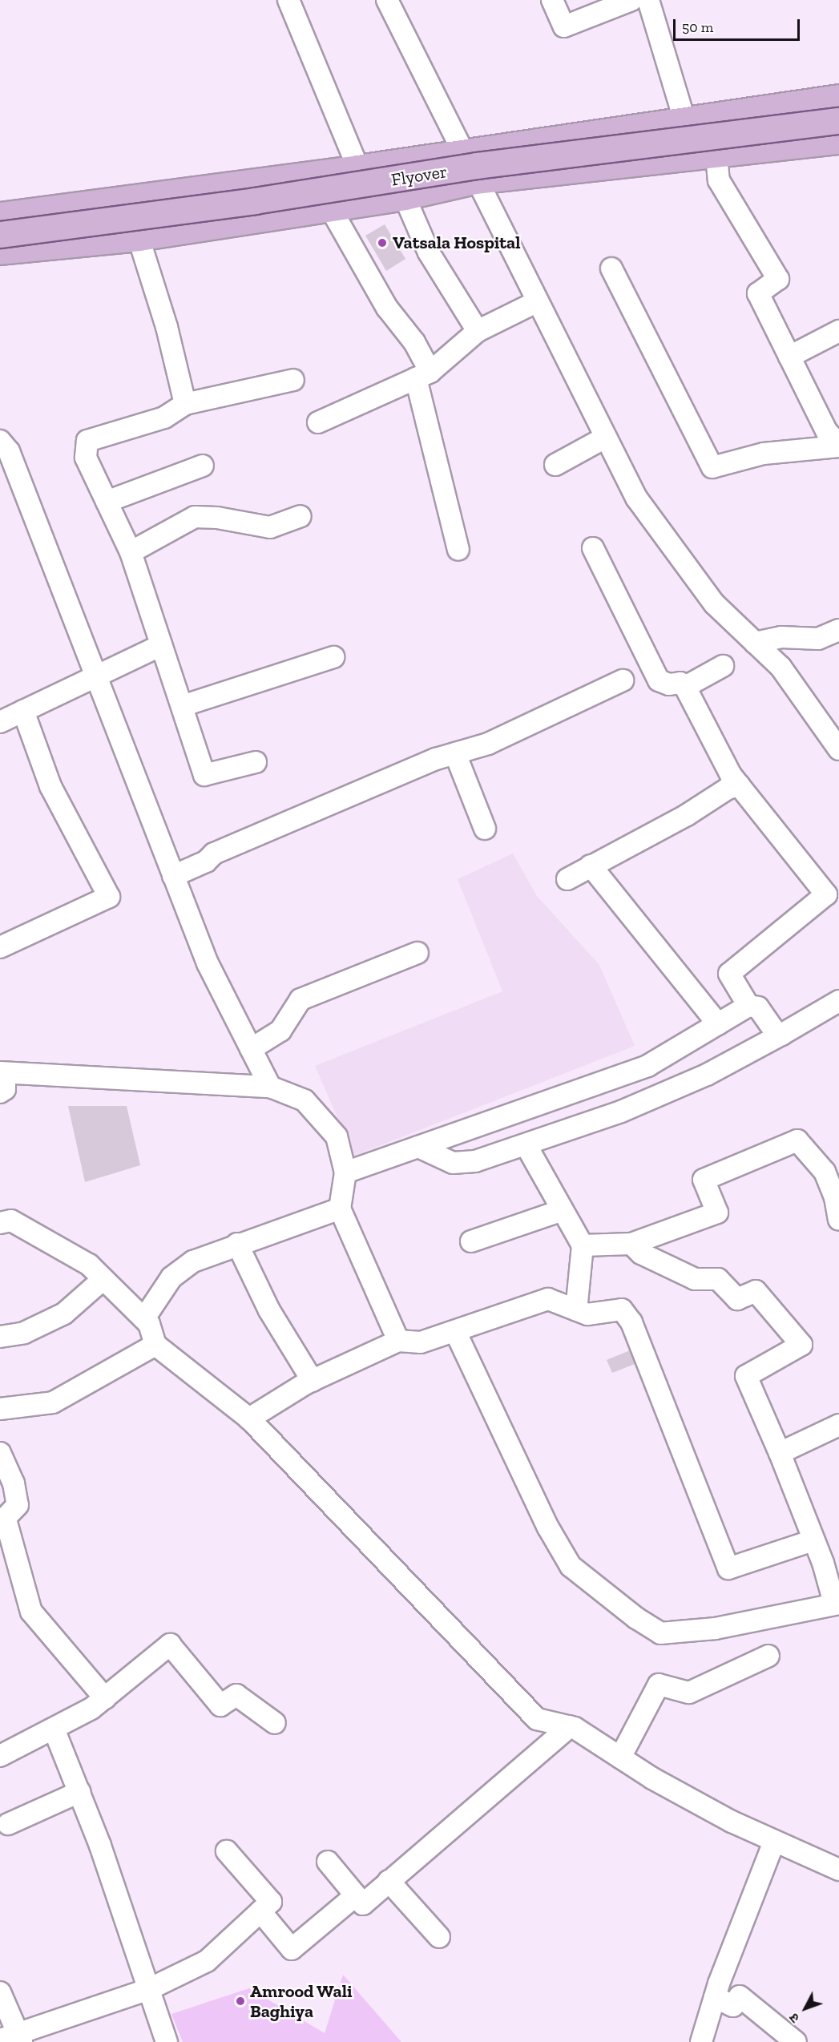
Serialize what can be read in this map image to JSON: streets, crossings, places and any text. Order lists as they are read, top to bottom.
{
  "streets": {
    "main road": ["Flyover"]
  },
  "places": ["Vatsala Hospital", "Amrood Wali Baghiya"],
  "scale_bar": "50 m",
  "north": "bottom left"
}
